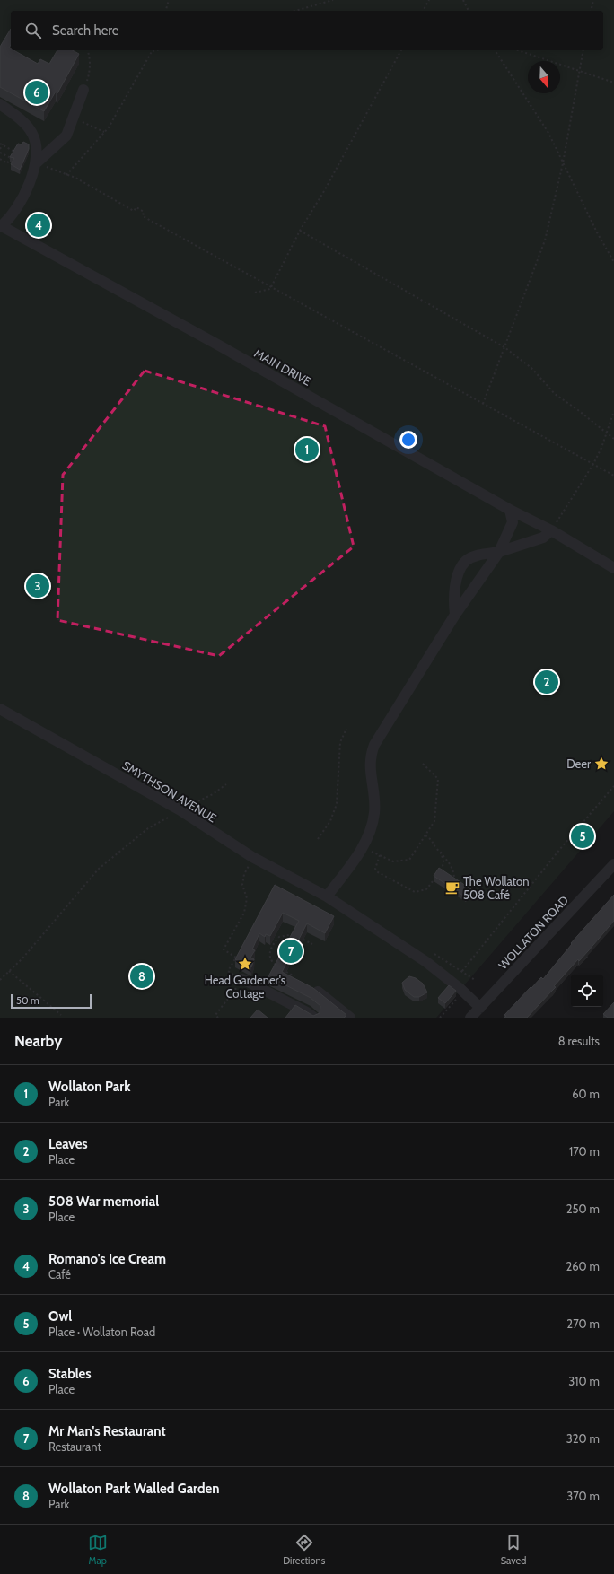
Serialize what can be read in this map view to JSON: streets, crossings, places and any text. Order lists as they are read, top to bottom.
{
  "streets": {
    "street": ["MAIN DRIVE", "SMYTHSON AVENUE", "WOLLATON ROAD"]
  },
  "crossings": [
    ["SMYTHSON AVENUE", "WOLLATON ROAD"]
  ],
  "places": {
    "place": ["Deer", "Head Gardener's Cottage"],
    "cafe": ["The Wollaton 508 Café"]
  },
  "scale_bar": "50 m",
  "north": "bottom",
  "page": {
    "search": "Search here",
    "pins": [
      "6",
      "4",
      "1",
      "3",
      "2",
      "5",
      "7",
      "8"
    ],
    "scale": "50 m",
    "heading": ["Nearby", "8 results"],
    "list": [
      {
        "mark": "1",
        "name": "Wollaton Park",
        "note": "Park",
        "value": "60 m"
      },
      {
        "mark": "2",
        "name": "Leaves",
        "note": "Place",
        "value": "170 m"
      },
      {
        "mark": "3",
        "name": "508 War memorial",
        "note": "Place",
        "value": "250 m"
      },
      {
        "mark": "4",
        "name": "Romano's Ice Cream",
        "note": "Café",
        "value": "260 m"
      },
      {
        "mark": "5",
        "name": "Owl",
        "note": "Place · Wollaton Road",
        "value": "270 m"
      },
      {
        "mark": "6",
        "name": "Stables",
        "note": "Place",
        "value": "310 m"
      },
      {
        "mark": "7",
        "name": "Mr Man's Restaurant",
        "note": "Restaurant",
        "value": "320 m"
      },
      {
        "mark": "8",
        "name": "Wollaton Park Walled Garden",
        "note": "Park",
        "value": "370 m"
      }
    ],
    "nav": ["Map", "Directions", "Saved"]
  }
}
